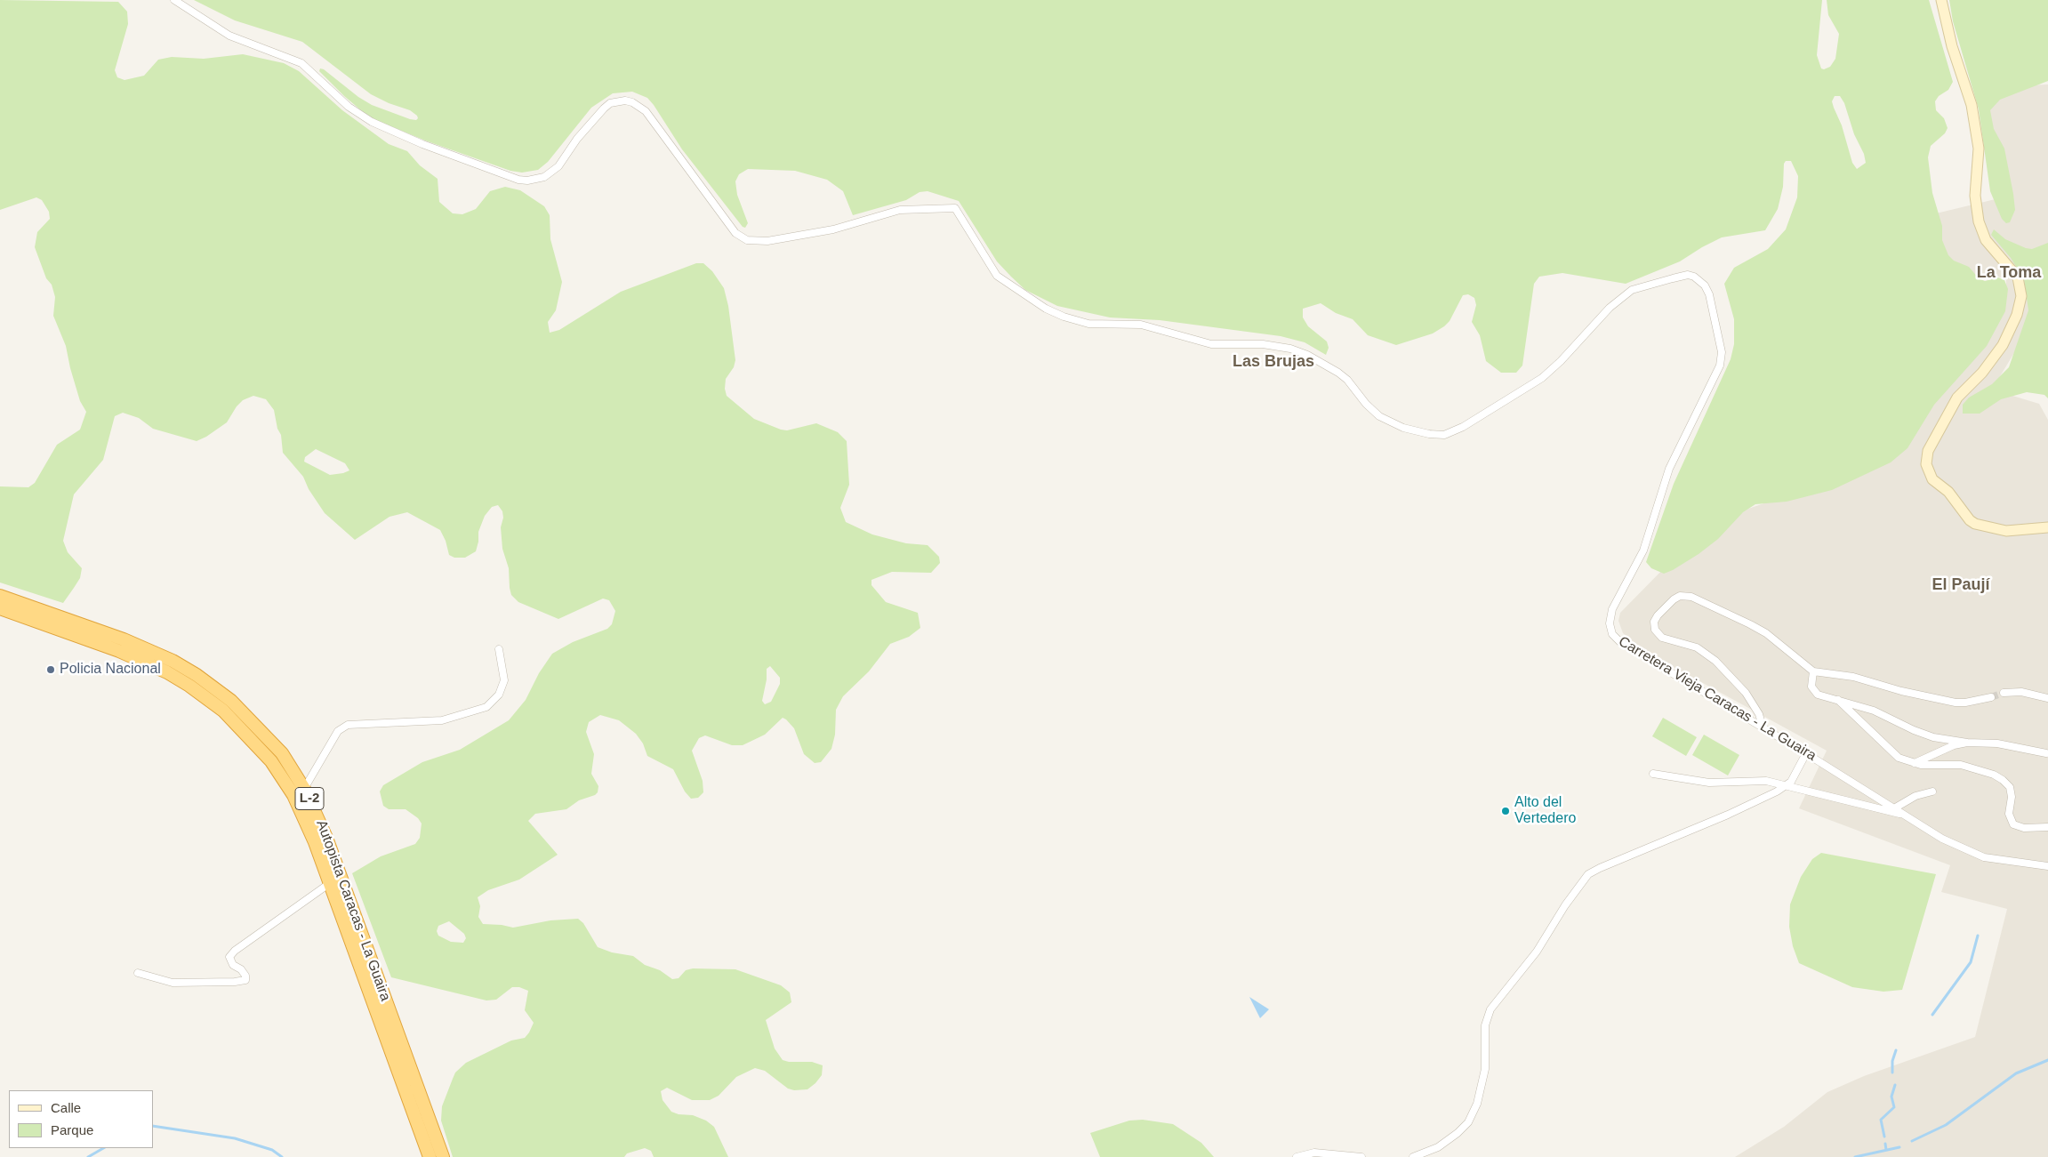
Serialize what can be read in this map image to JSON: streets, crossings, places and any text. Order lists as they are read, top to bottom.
{
  "streets": {
    "highway": ["L-2", "Autopista Caracas - La Guaira"],
    "street": ["Carretera Vieja Caracas - La Guaira"]
  },
  "districts": ["La Toma", "Las Brujas", "El Paují"],
  "places": ["Policia Nacional", "Alto del Vertedero"],
  "legend": ["Calle", "Parque"]
}
